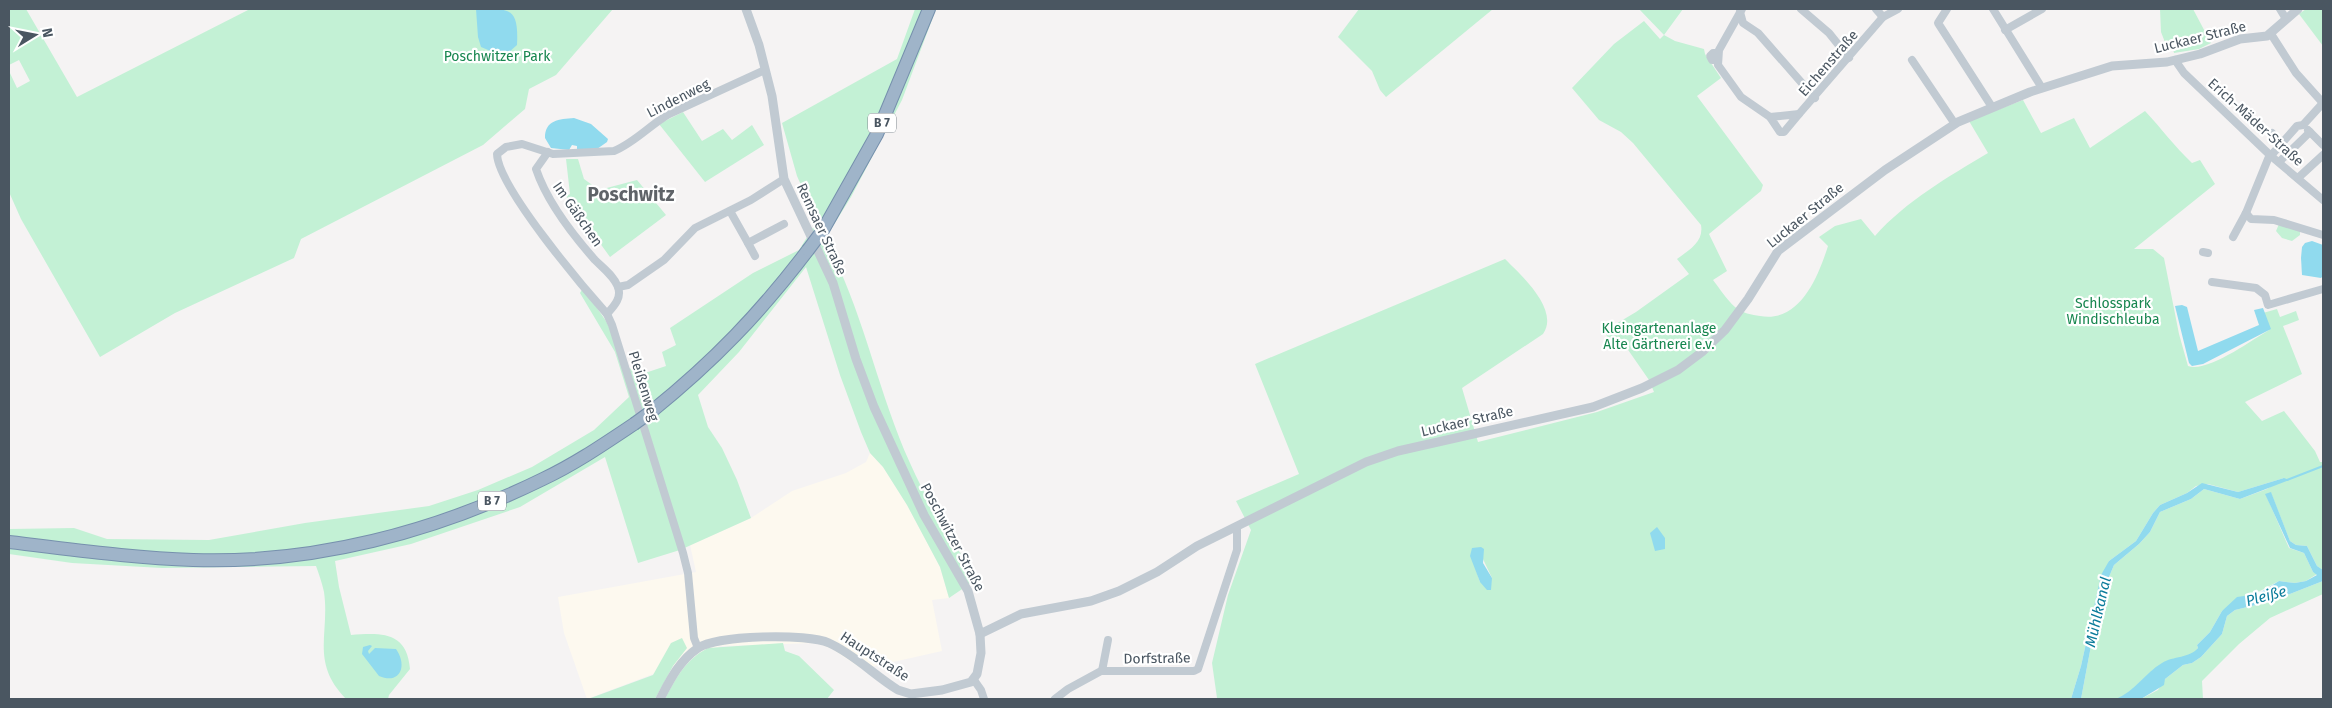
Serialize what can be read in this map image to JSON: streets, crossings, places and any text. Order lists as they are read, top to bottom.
{
  "streets": {
    "highway": ["B 7"],
    "street": [
      "Luckaer Straße",
      "Eichenstraße",
      "Lindenweg",
      "Erich-Mäder-Straße",
      "Im Gäßchen",
      "Remsaer Straße",
      "Pleißenweg",
      "Poschwitzer Straße",
      "Hauptstraße",
      "Dorfstraße"
    ]
  },
  "crossings": [
    ["Luckaer Straße", "Erich-Mäder-Straße"],
    ["Luckaer Straße", "Dorfstraße"],
    ["Lindenweg", "Im Gäßchen"],
    ["Lindenweg", "Remsaer Straße"],
    ["Lindenweg", "Pleißenweg"],
    ["Remsaer Straße", "Poschwitzer Straße"],
    ["Pleißenweg", "Hauptstraße"]
  ],
  "districts": ["Poschwitz"],
  "water": ["Pleiße", "Mühlkanal"],
  "parks": ["Poschwitzer Park", "Schlosspark Windischleuba", "Kleingartenanlage Alte Gärtnerei e.v."],
  "north": "right"
}
